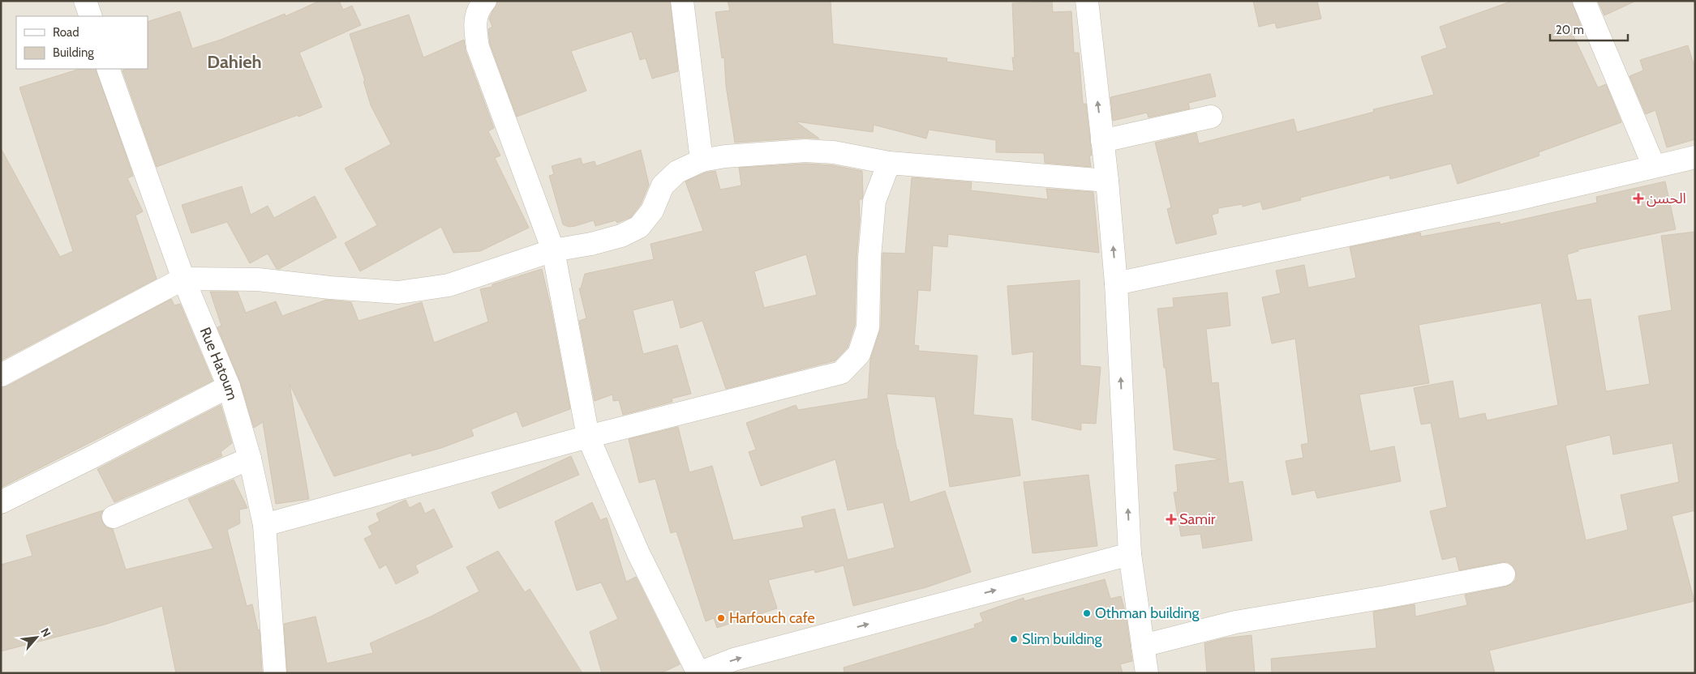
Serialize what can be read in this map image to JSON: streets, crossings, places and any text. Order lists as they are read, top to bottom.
{
  "streets": {
    "street": ["Rue Hatoum"]
  },
  "districts": ["Dahieh"],
  "places": {
    "health": ["الحسن", "Samir"],
    "other": ["Othman building", "Harfouch cafe", "Slim building"]
  },
  "legend": ["Road", "Building"],
  "scale_bar": "20 m",
  "north": "top right"
}
